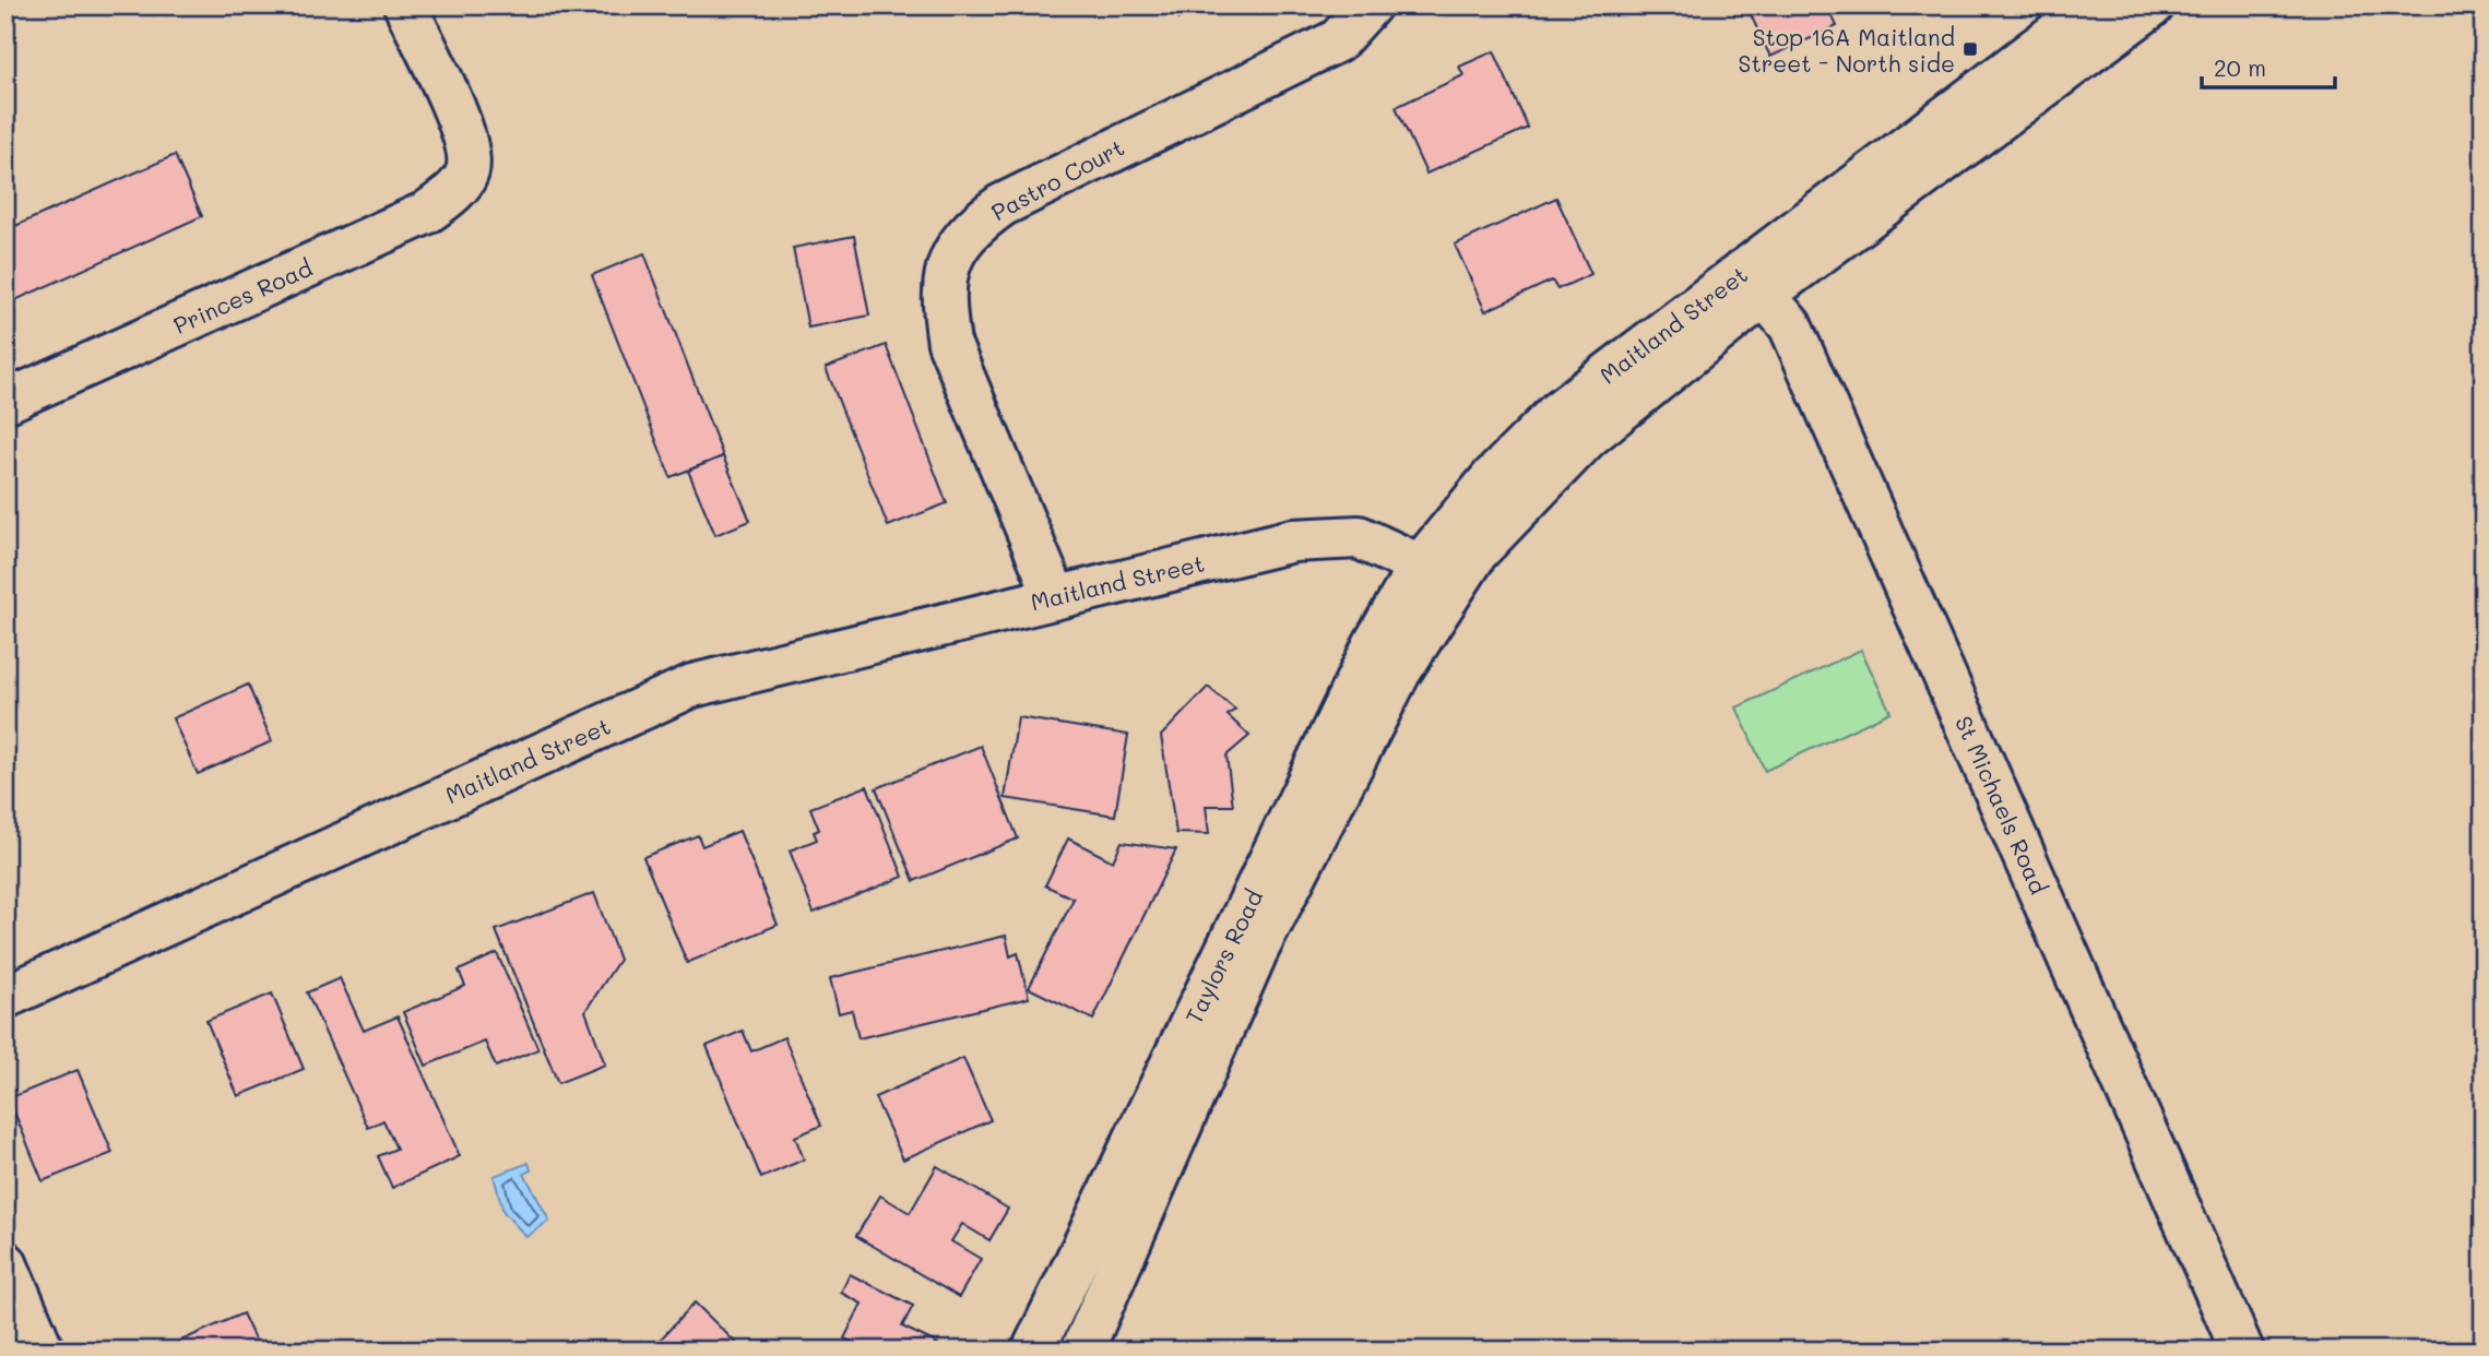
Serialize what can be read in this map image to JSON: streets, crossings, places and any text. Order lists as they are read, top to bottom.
{
  "streets": {
    "street": [
      "Pastro Court",
      "Princes Road",
      "Maitland Street",
      "St Michaels Road",
      "Taylors Road"
    ]
  },
  "crossings": [
    ["Pastro Court", "Maitland Street"],
    ["Maitland Street", "St Michaels Road"],
    ["Maitland Street", "Taylors Road"]
  ],
  "places": {
    "transit": ["Stop 16A Maitland Street - North side"]
  },
  "scale_bar": "20 m"
}
